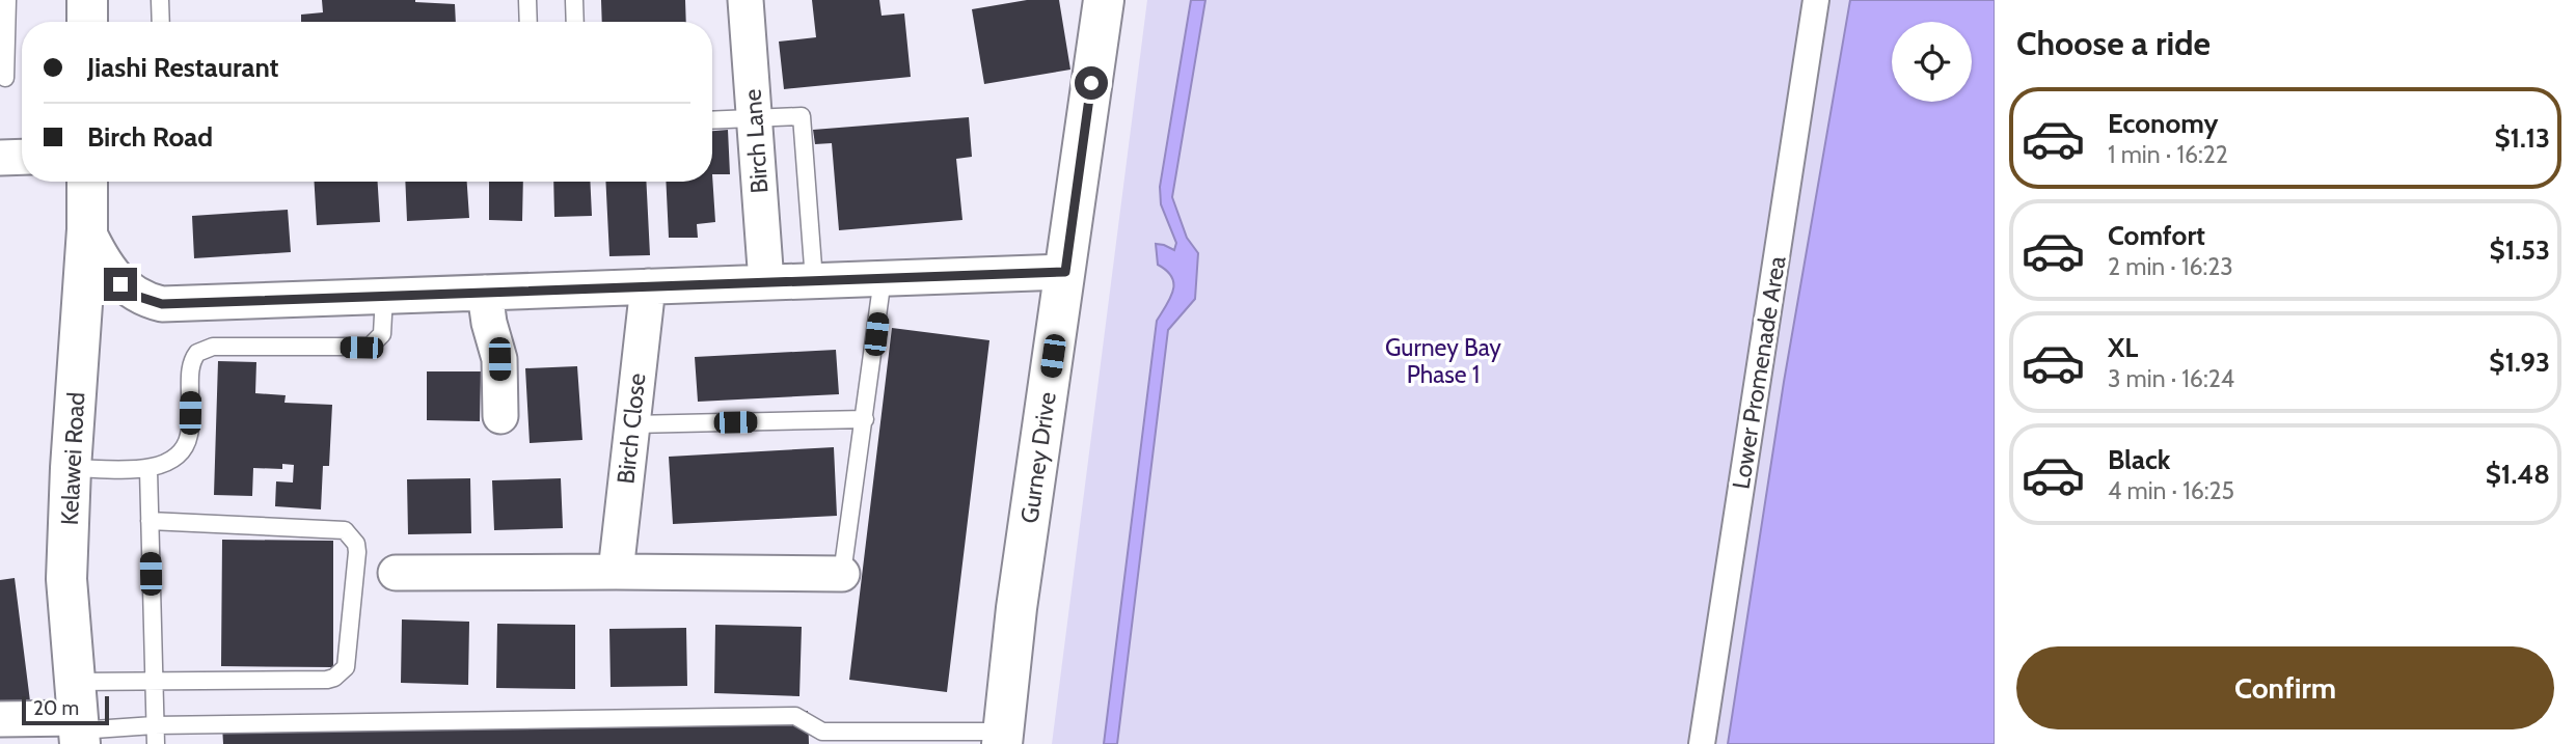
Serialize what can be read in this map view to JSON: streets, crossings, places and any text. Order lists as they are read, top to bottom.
{
  "streets": {
    "main road": ["Gurney Drive", "Kelawei Road"],
    "street": ["Birch Lane", "Lower Promenade Area", "Birch Close"]
  },
  "parks": ["Gurney Bay Phase 1"],
  "scale_bar": "20 m",
  "page": {
    "heading": "Choose a ride",
    "banner": ["Jiashi Restaurant", "Birch Road"],
    "list": [
      {
        "name": "Economy",
        "note": "1 min · 16:22",
        "value": "$1.13"
      },
      {
        "name": "Comfort",
        "note": "2 min · 16:23",
        "value": "$1.53"
      },
      {
        "name": "XL",
        "note": "3 min · 16:24",
        "value": "$1.93"
      },
      {
        "name": "Black",
        "note": "4 min · 16:25",
        "value": "$1.48"
      }
    ],
    "buttons": "Confirm",
    "scale": "20 m"
  }
}
